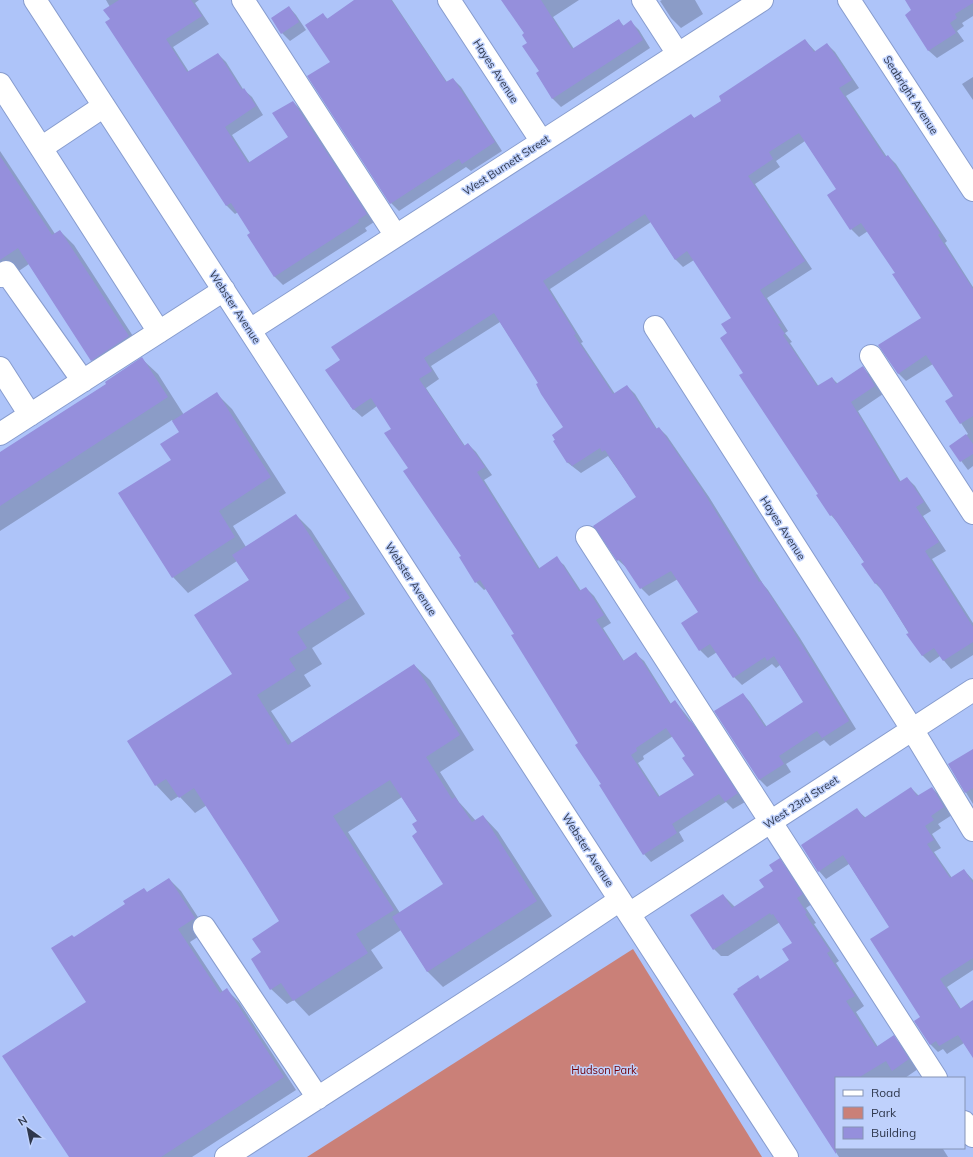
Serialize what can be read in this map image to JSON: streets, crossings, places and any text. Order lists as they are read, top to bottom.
{
  "streets": {
    "street": [
      "Hayes Avenue",
      "Seabright Avenue",
      "West Burnett Street",
      "Webster Avenue",
      "West 23rd Street"
    ]
  },
  "crossings": [
    ["Hayes Avenue", "West Burnett Street"],
    ["Hayes Avenue", "West 23rd Street"],
    ["West Burnett Street", "Webster Avenue"],
    ["Webster Avenue", "West 23rd Street"]
  ],
  "parks": ["Hudson Park"],
  "legend": ["Road", "Park", "Building"],
  "north": "top left"
}
